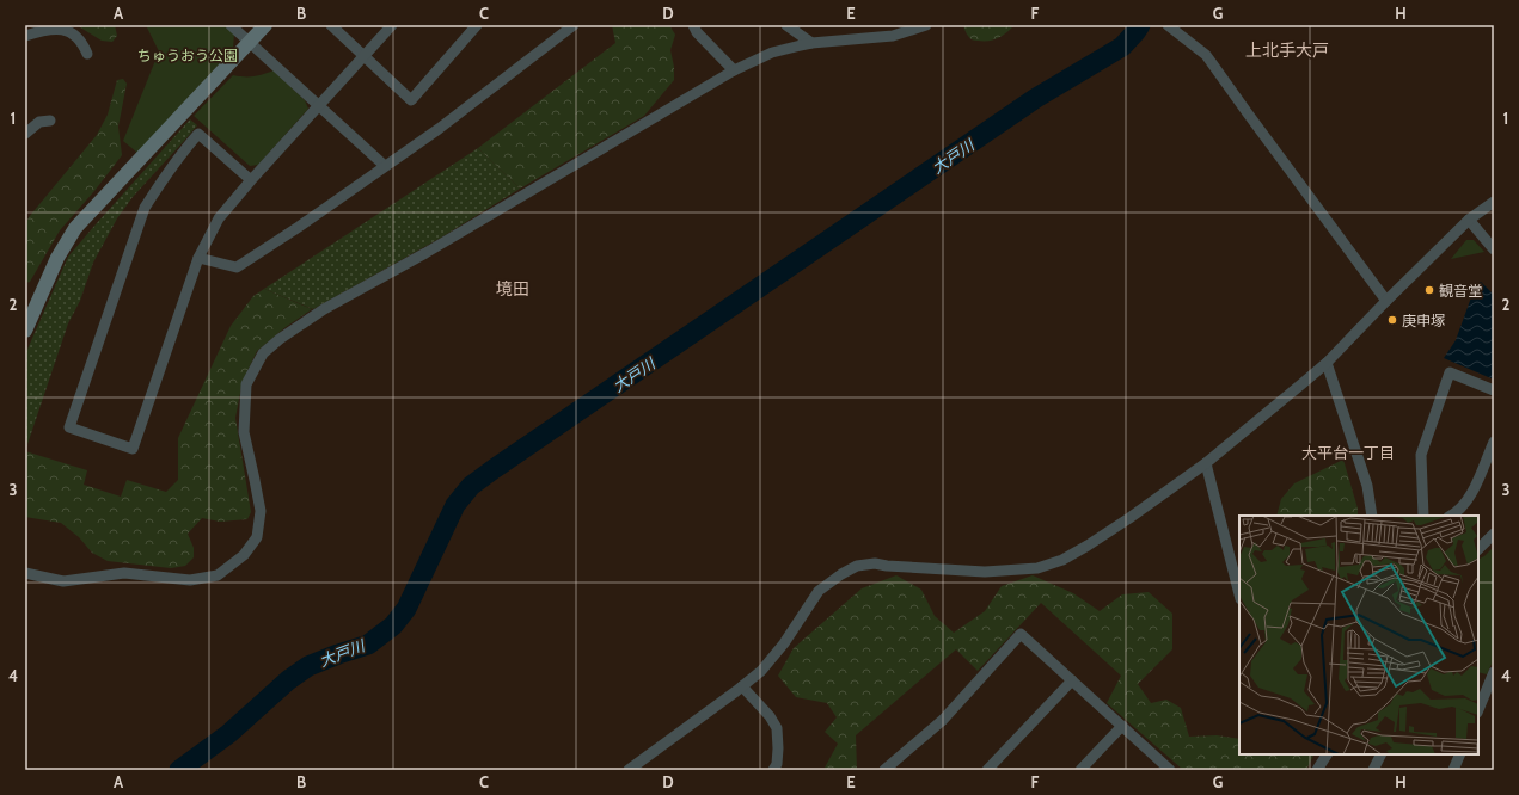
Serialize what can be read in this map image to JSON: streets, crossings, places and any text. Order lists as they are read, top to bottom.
{
  "districts": ["上北手大戸", "境田", "大平台一丁目"],
  "water": ["大戸川"],
  "parks": ["ちゅうおう公園"],
  "places": ["観音堂", "庚申塚"],
  "grid": {
    "columns": [
      "A",
      "B",
      "C",
      "D",
      "E",
      "F",
      "G",
      "H"
    ],
    "rows": [
      "1",
      "2",
      "3",
      "4"
    ]
  }
}
